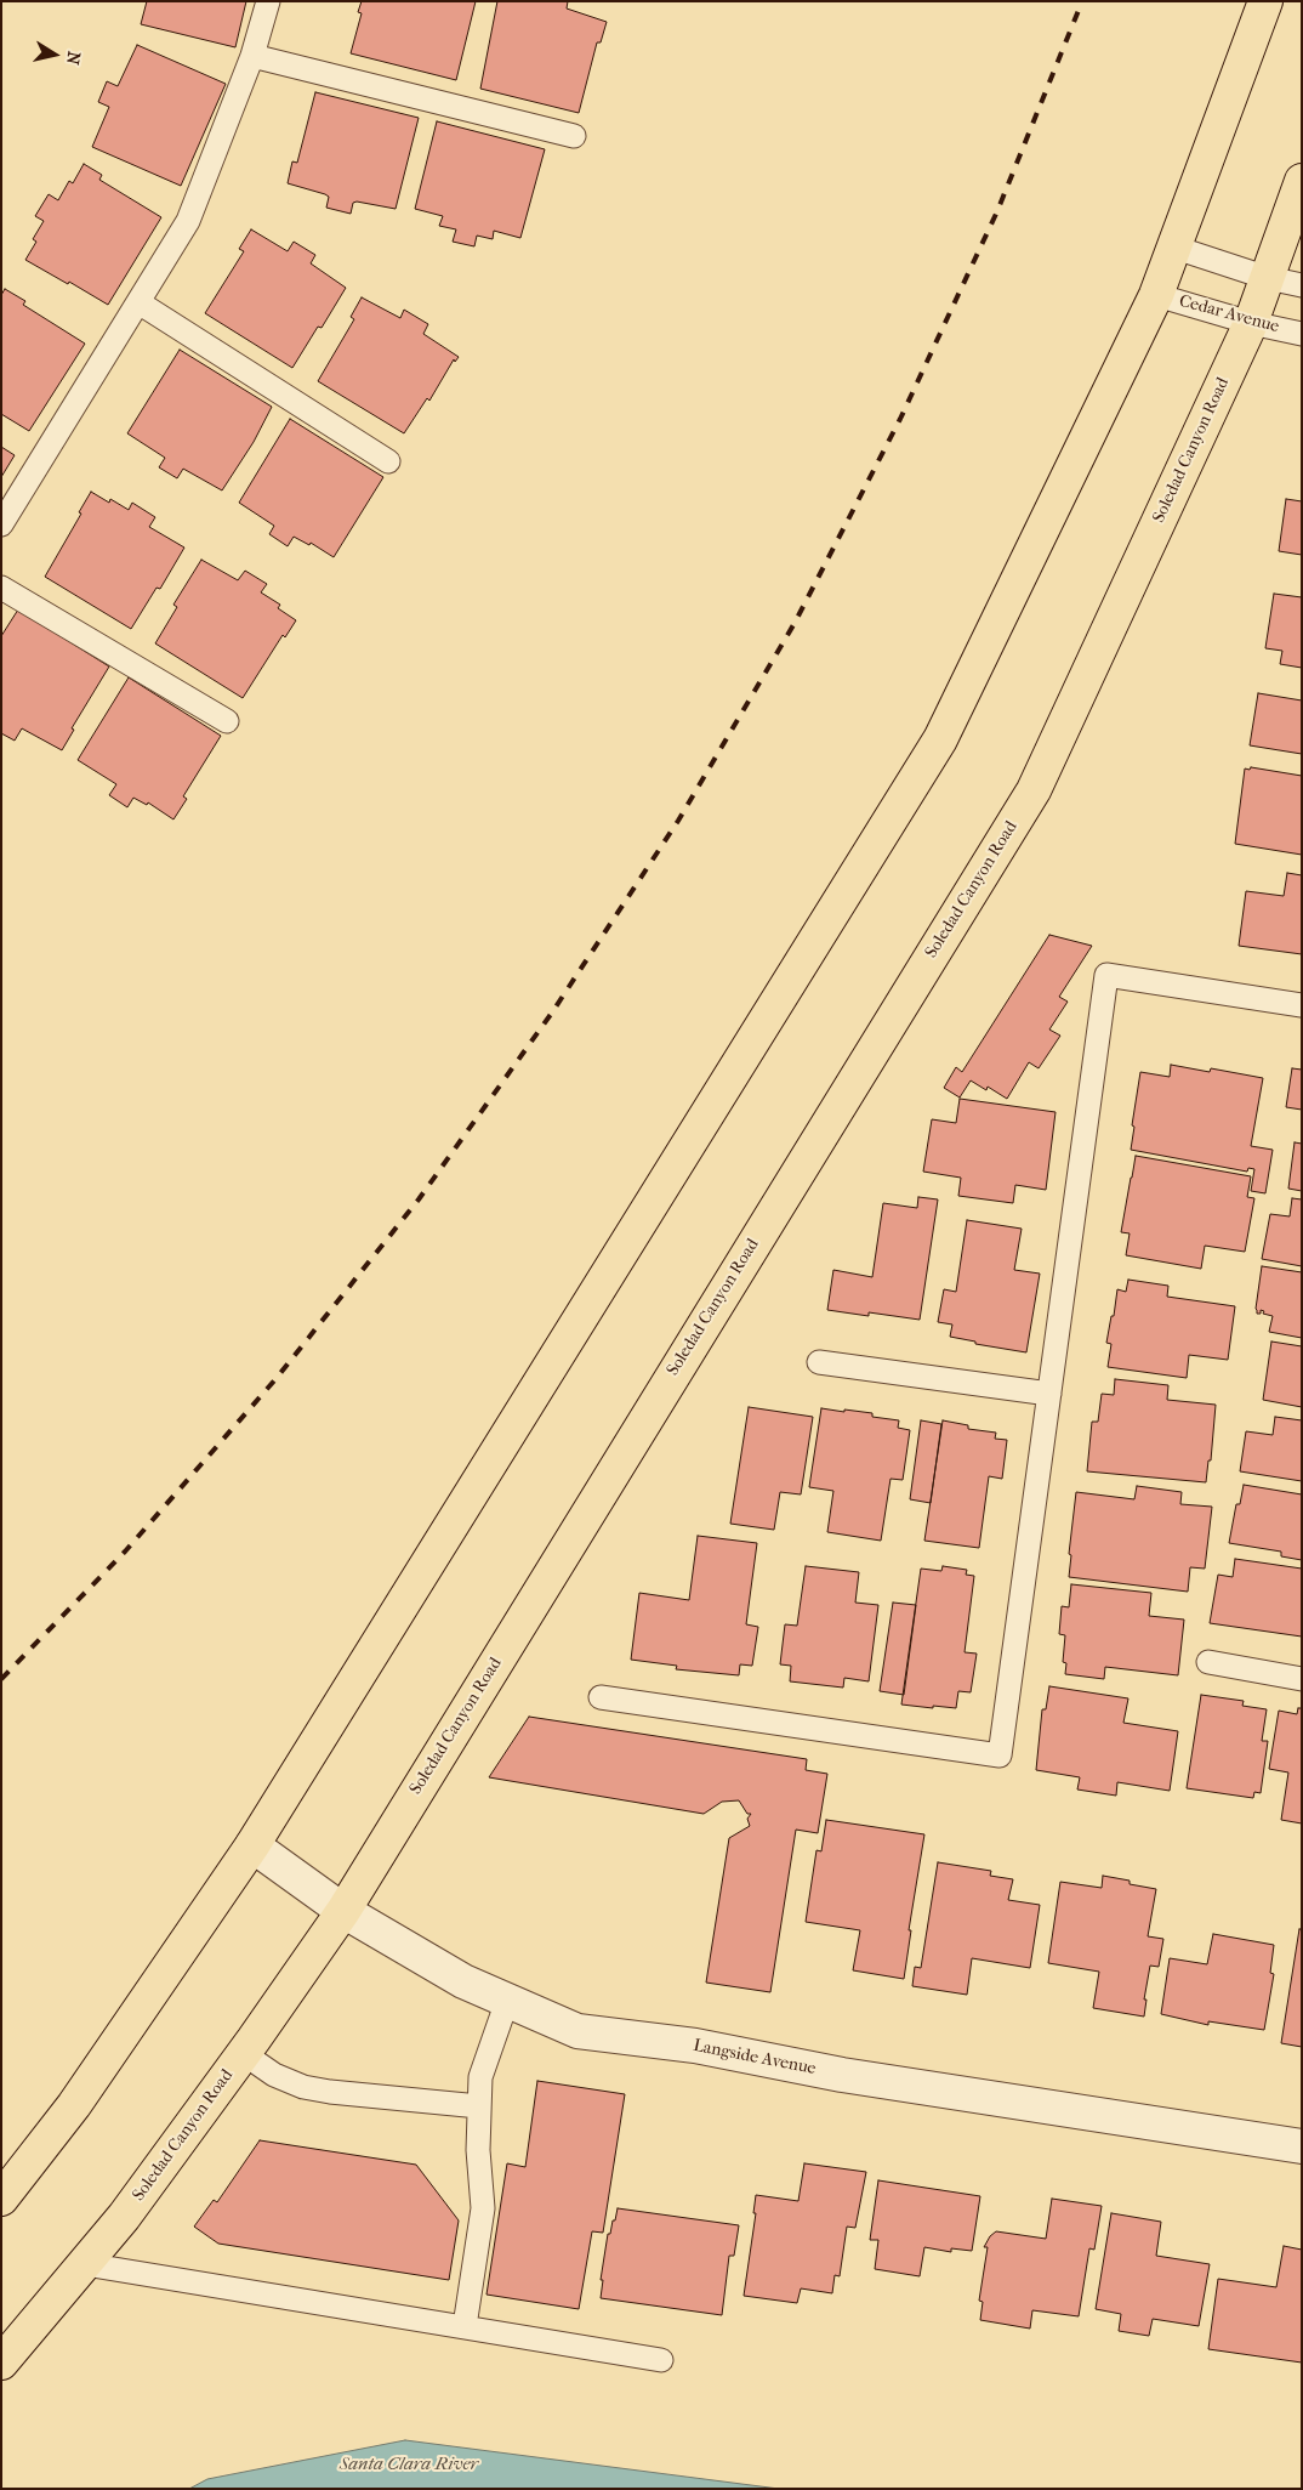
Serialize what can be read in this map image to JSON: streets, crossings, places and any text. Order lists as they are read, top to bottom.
{
  "streets": {
    "main road": ["Soledad Canyon Road"],
    "street": ["Langside Avenue"],
    "lane": ["Cedar Avenue"]
  },
  "crossings": [
    ["Cedar Avenue", "Soledad Canyon Road"],
    ["Soledad Canyon Road", "Langside Avenue"]
  ],
  "water": ["Santa Clara River"],
  "north": "right"
}
